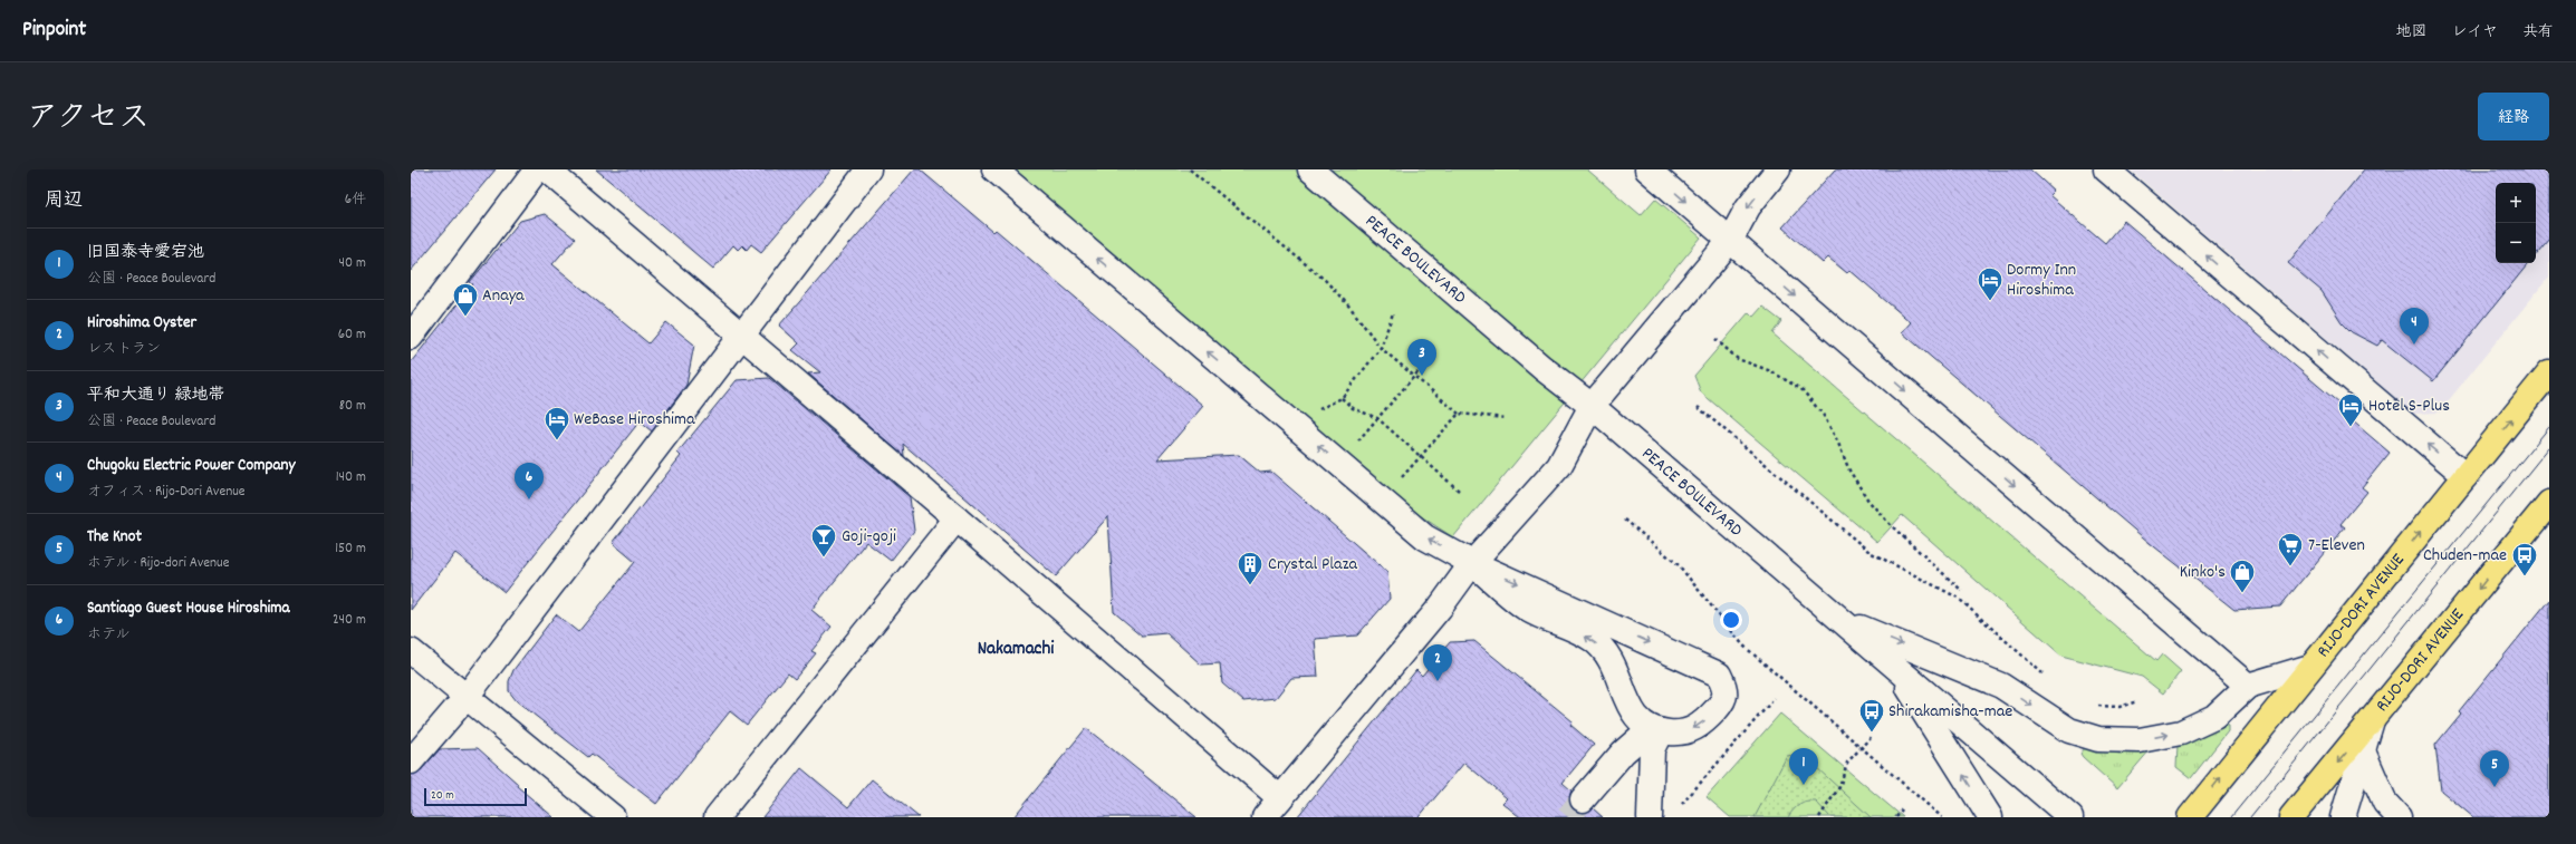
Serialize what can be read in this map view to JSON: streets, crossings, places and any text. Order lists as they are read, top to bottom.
{
  "streets": {
    "highway": ["RIJO-DORI AVENUE"],
    "street": ["PEACE BOULEVARD"]
  },
  "districts": ["Nakamachi"],
  "places": {
    "hotel": ["Dormy Inn Hiroshima", "Hotel S-Plus", "WeBase Hiroshima"],
    "shop": ["Anaya", "Kinko's"],
    "bar": ["Goji-goji"],
    "supermarket": ["7-Eleven"],
    "bus stop": ["Chuden-mae", "Shirakamisha-mae"],
    "building": ["Crystal Plaza"]
  },
  "scale_bar": "20 m",
  "page": {
    "header": "Pinpoint",
    "nav": ["地図", "レイヤ", "共有"],
    "title": "アクセス",
    "buttons": "経路",
    "heading": ["周辺", "6件"],
    "map_buttons": ["+", "−"],
    "list": [
      {
        "mark": "1",
        "name": "旧国泰寺愛宕池",
        "note": "公園 · Peace Boulevard",
        "value": "40 m"
      },
      {
        "mark": "2",
        "name": "Hiroshima Oyster",
        "note": "レストラン",
        "value": "60 m"
      },
      {
        "mark": "3",
        "name": "平和大通り 緑地帯",
        "note": "公園 · Peace Boulevard",
        "value": "80 m"
      },
      {
        "mark": "4",
        "name": "Chugoku Electric Power Company",
        "note": "オフィス · Rijo-Dori Avenue",
        "value": "140 m"
      },
      {
        "mark": "5",
        "name": "The Knot",
        "note": "ホテル · Rijo-dori Avenue",
        "value": "150 m"
      },
      {
        "mark": "6",
        "name": "Santiago Guest House Hiroshima",
        "note": "ホテル",
        "value": "240 m"
      }
    ],
    "pins": [
      "4",
      "3",
      "6",
      "2",
      "1",
      "5"
    ],
    "scale": "20 m"
  }
}
